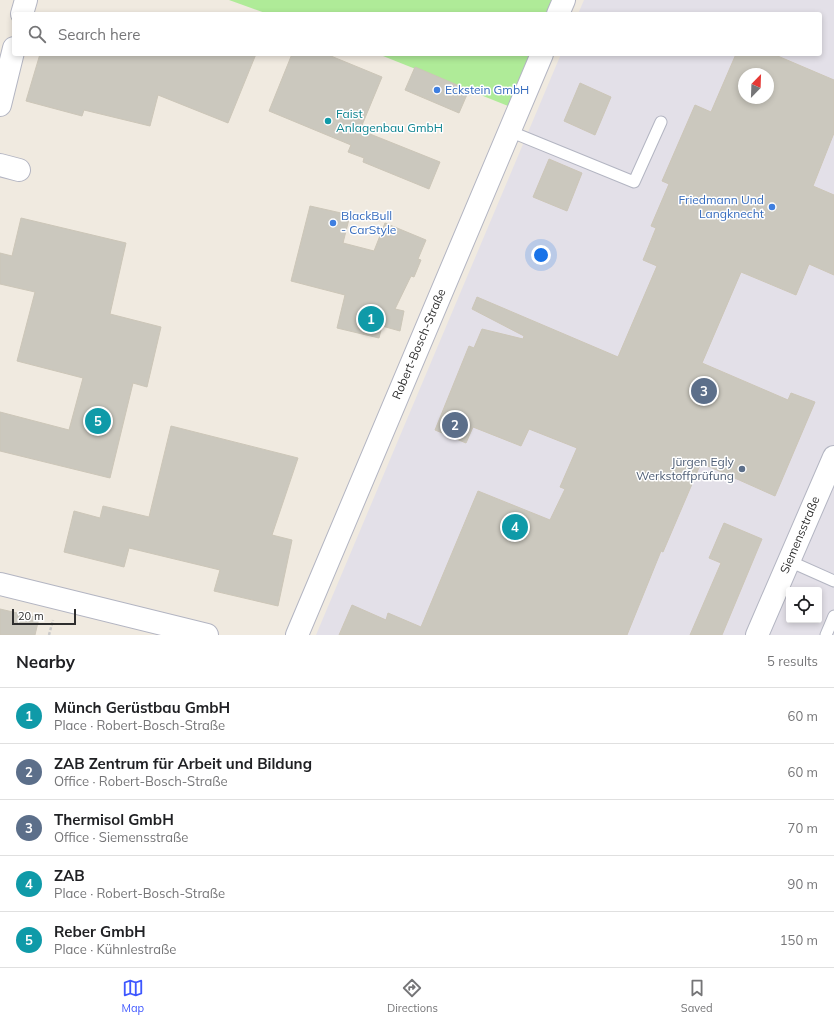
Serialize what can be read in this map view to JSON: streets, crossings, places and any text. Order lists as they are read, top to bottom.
{
  "streets": {
    "street": ["Robert-Bosch-Straße", "Siemensstraße"]
  },
  "places": [
    "Eckstein GmbH",
    "Faist Anlagenbau GmbH",
    "Friedmann Und Langknecht",
    "BlackBull - CarStyle",
    "Jürgen Egly Werkstoffprüfung"
  ],
  "scale_bar": "20 m",
  "north": "top right",
  "page": {
    "search": "Search here",
    "pins": [
      "1",
      "3",
      "5",
      "2",
      "4"
    ],
    "scale": "20 m",
    "heading": ["Nearby", "5 results"],
    "list": [
      {
        "mark": "1",
        "name": "Münch Gerüstbau GmbH",
        "note": "Place · Robert-Bosch-Straße",
        "value": "60 m"
      },
      {
        "mark": "2",
        "name": "ZAB Zentrum für Arbeit und Bildung",
        "note": "Office · Robert-Bosch-Straße",
        "value": "60 m"
      },
      {
        "mark": "3",
        "name": "Thermisol GmbH",
        "note": "Office · Siemensstraße",
        "value": "70 m"
      },
      {
        "mark": "4",
        "name": "ZAB",
        "note": "Place · Robert-Bosch-Straße",
        "value": "90 m"
      },
      {
        "mark": "5",
        "name": "Reber GmbH",
        "note": "Place · Kühnlestraße",
        "value": "150 m"
      }
    ],
    "nav": ["Map", "Directions", "Saved"]
  }
}
